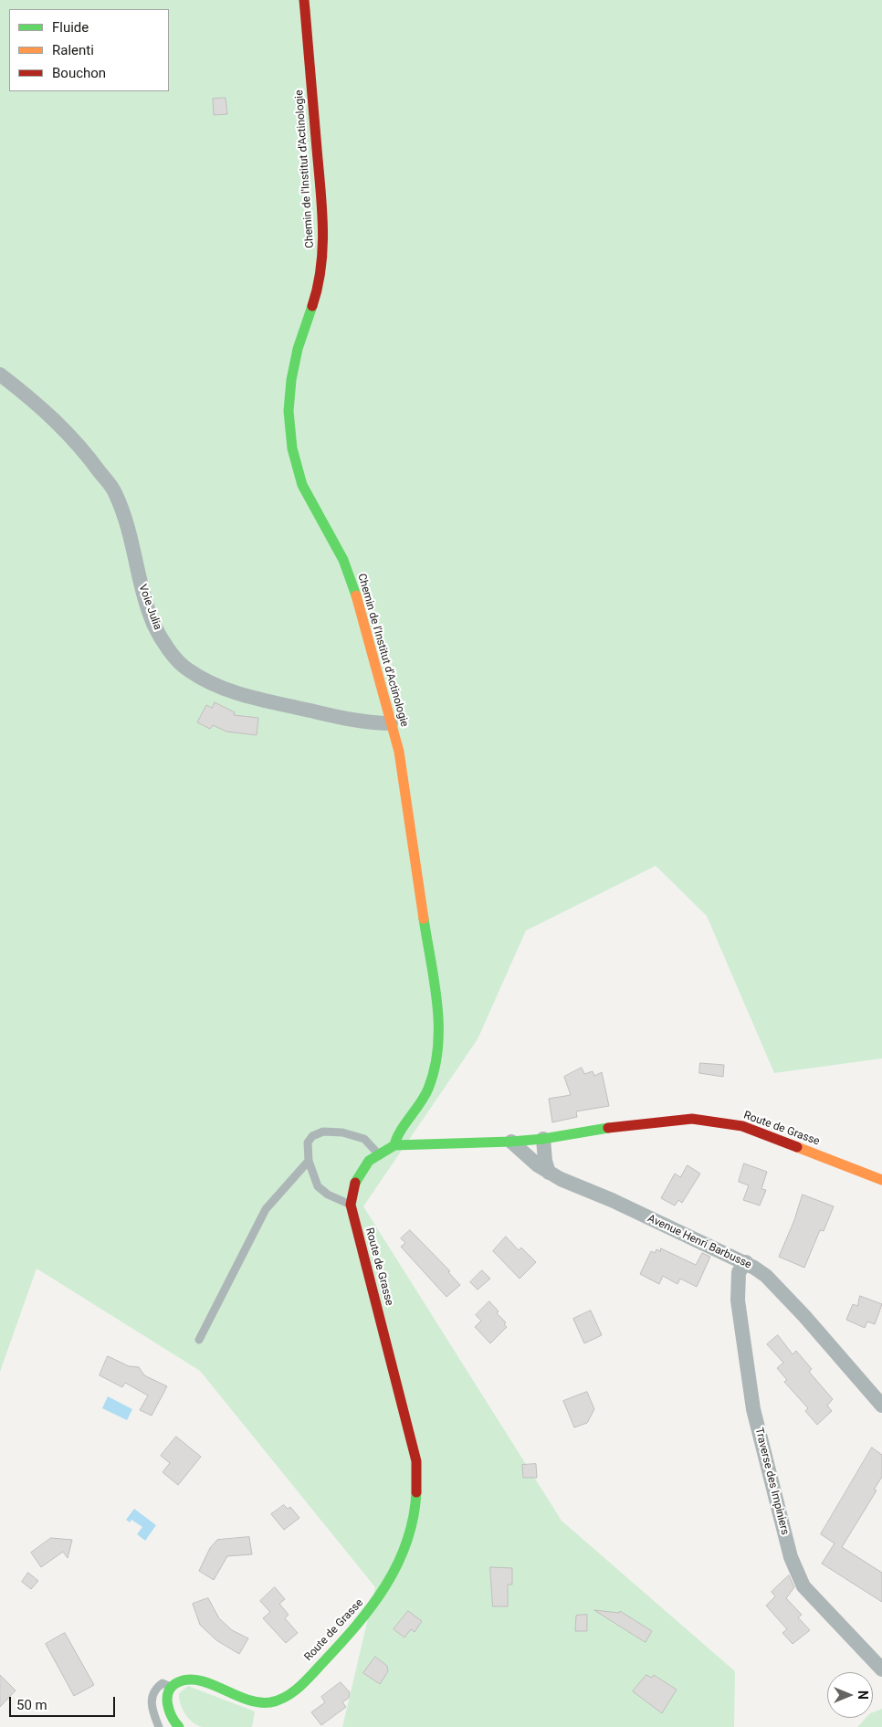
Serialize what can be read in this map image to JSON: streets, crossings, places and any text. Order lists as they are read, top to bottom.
{
  "streets": {
    "main road": ["Chemin de l'Institut d'Actinologie", "Route de Grasse"],
    "street": ["Voie Julia", "Avenue Henri Barbusse", "Traverse des Impiniers"]
  },
  "crossings": [
    ["Chemin de l'Institut d'Actinologie", "Voie Julia"],
    ["Chemin de l'Institut d'Actinologie", "Route de Grasse"],
    ["Route de Grasse", "Avenue Henri Barbusse"],
    ["Avenue Henri Barbusse", "Traverse des Impiniers"]
  ],
  "legend": ["Fluide", "Ralenti", "Bouchon"],
  "scale_bar": "50 m",
  "north": "right"
}
